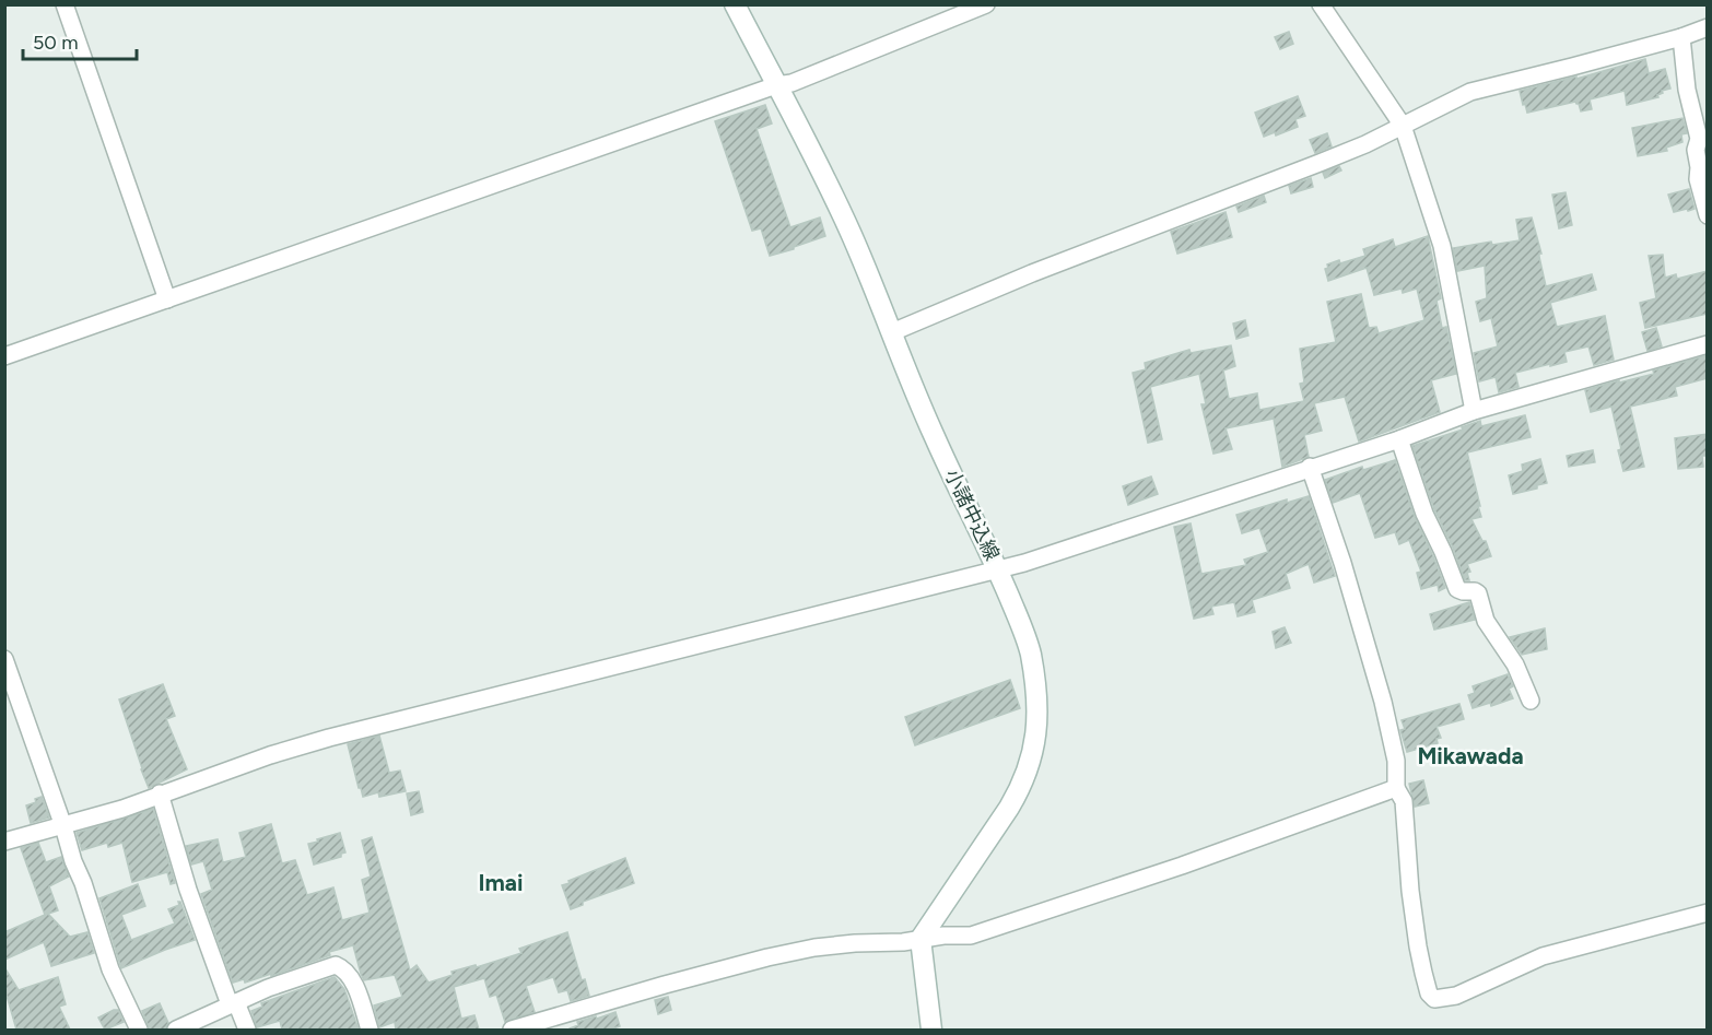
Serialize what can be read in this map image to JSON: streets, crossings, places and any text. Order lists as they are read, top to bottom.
{
  "streets": {
    "main road": ["小諸中込線"]
  },
  "districts": ["Mikawada", "Imai"],
  "scale_bar": "50 m"
}
